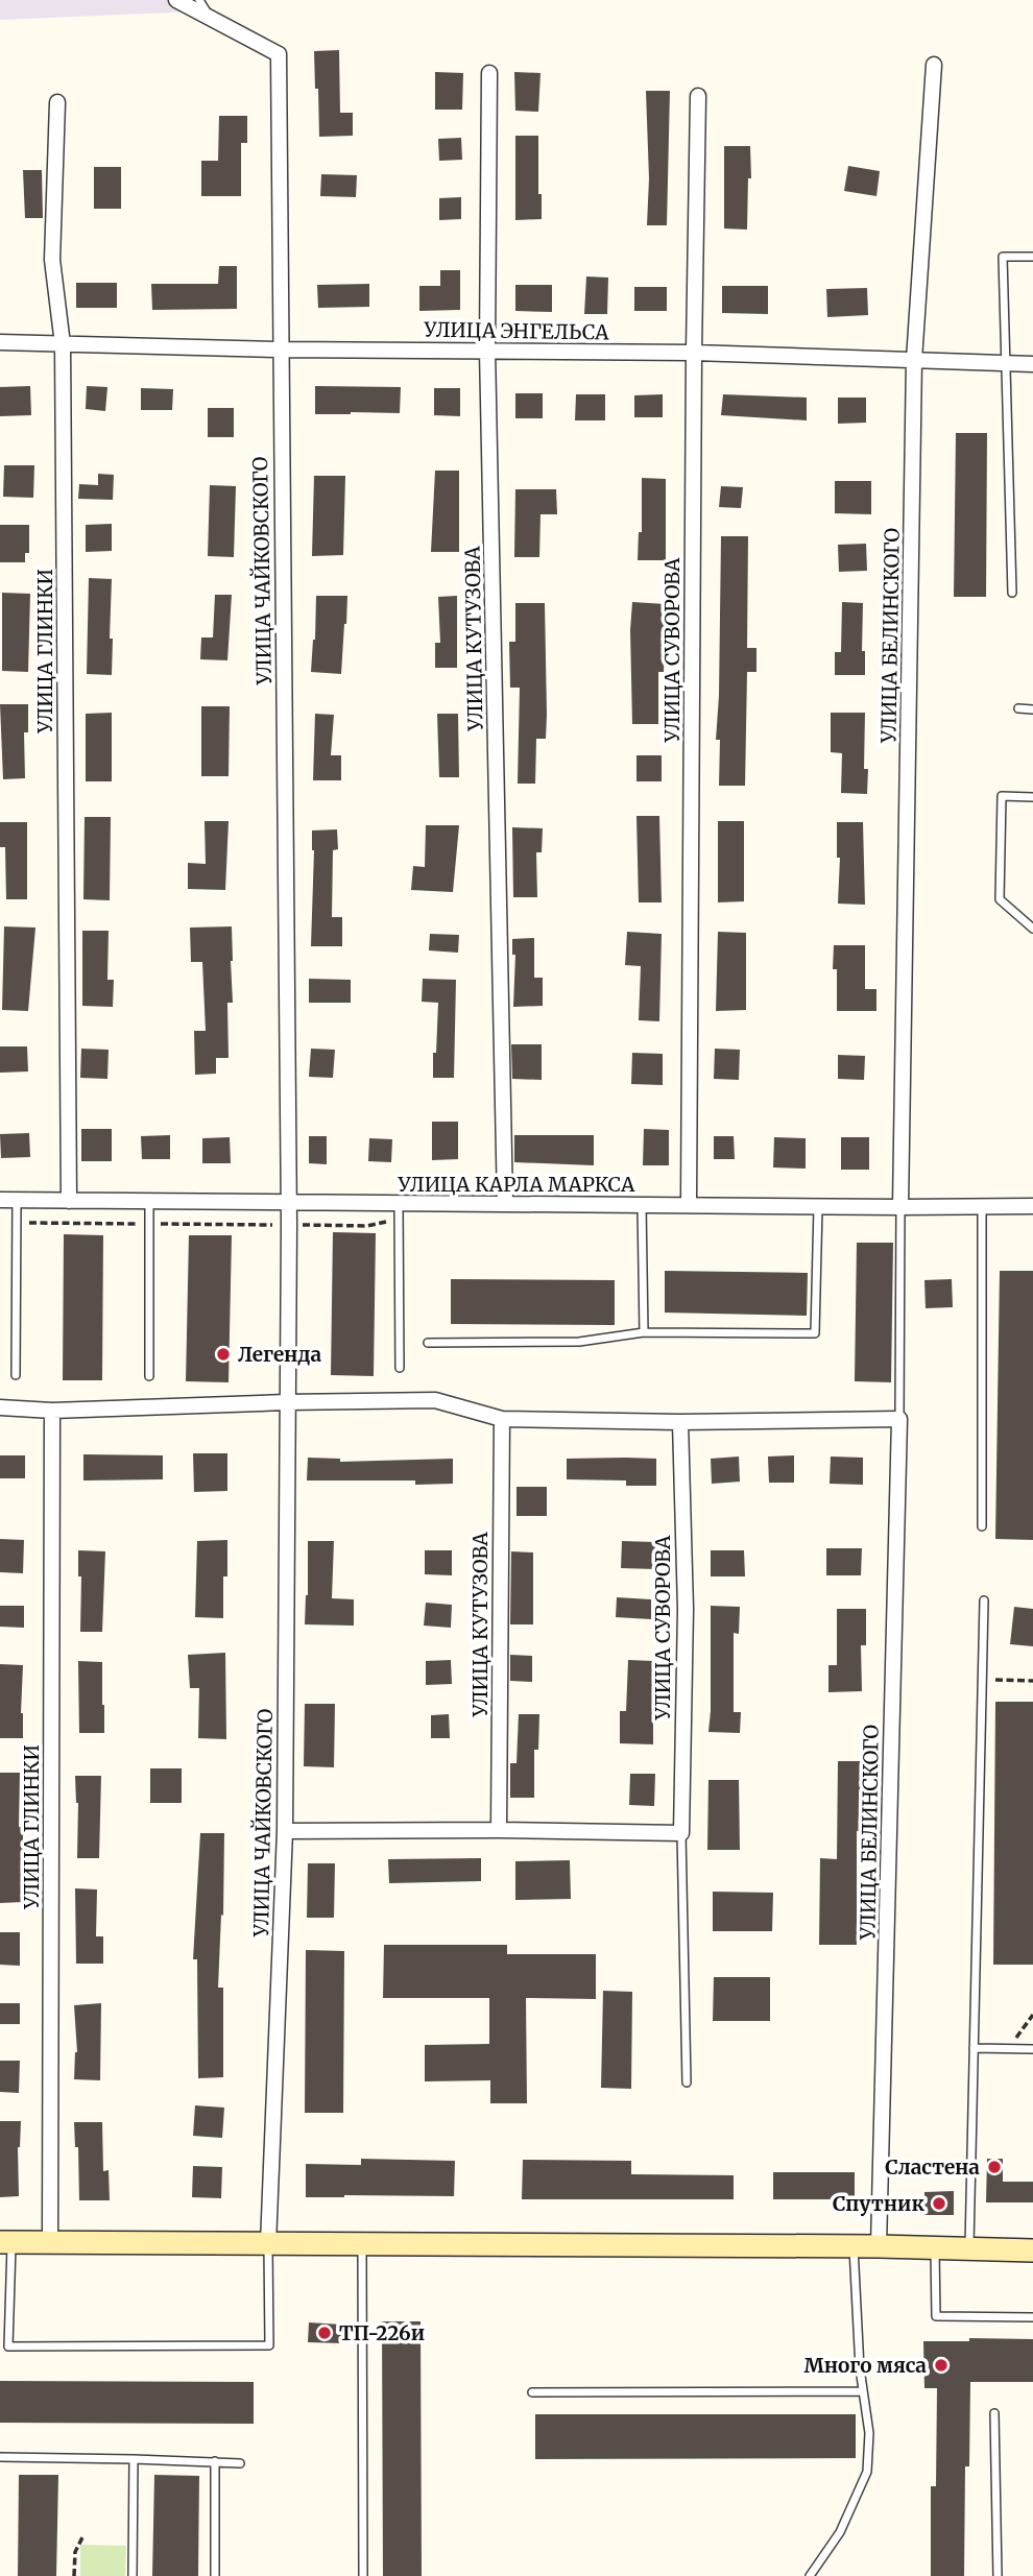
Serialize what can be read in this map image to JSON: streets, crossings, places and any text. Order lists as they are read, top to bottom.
{
  "streets": {
    "street": [
      "УЛИЦА ЭНГЕЛЬСА",
      "УЛИЦА ЧАЙКОВСКОГО",
      "УЛИЦА БЕЛИНСКОГО",
      "УЛИЦА КУТУЗОВА",
      "УЛИЦА СУВОРОВА",
      "УЛИЦА ГЛИНКИ",
      "УЛИЦА КАРЛА МАРКСА"
    ]
  },
  "crossings": [
    ["УЛИЦА ЭНГЕЛЬСА", "УЛИЦА ЧАЙКОВСКОГО"],
    ["УЛИЦА ЭНГЕЛЬСА", "УЛИЦА БЕЛИНСКОГО"],
    ["УЛИЦА ЭНГЕЛЬСА", "УЛИЦА КУТУЗОВА"],
    ["УЛИЦА ЭНГЕЛЬСА", "УЛИЦА СУВОРОВА"],
    ["УЛИЦА ЭНГЕЛЬСА", "УЛИЦА ГЛИНКИ"],
    ["УЛИЦА ЧАЙКОВСКОГО", "УЛИЦА КАРЛА МАРКСА"],
    ["УЛИЦА БЕЛИНСКОГО", "УЛИЦА КАРЛА МАРКСА"],
    ["УЛИЦА КУТУЗОВА", "УЛИЦА КАРЛА МАРКСА"],
    ["УЛИЦА СУВОРОВА", "УЛИЦА КАРЛА МАРКСА"],
    ["УЛИЦА ГЛИНКИ", "УЛИЦА КАРЛА МАРКСА"]
  ],
  "places": [
    "Легенда",
    "Сластена",
    "Спутник",
    "ТП-226и",
    "Много мяса"
  ]
}
